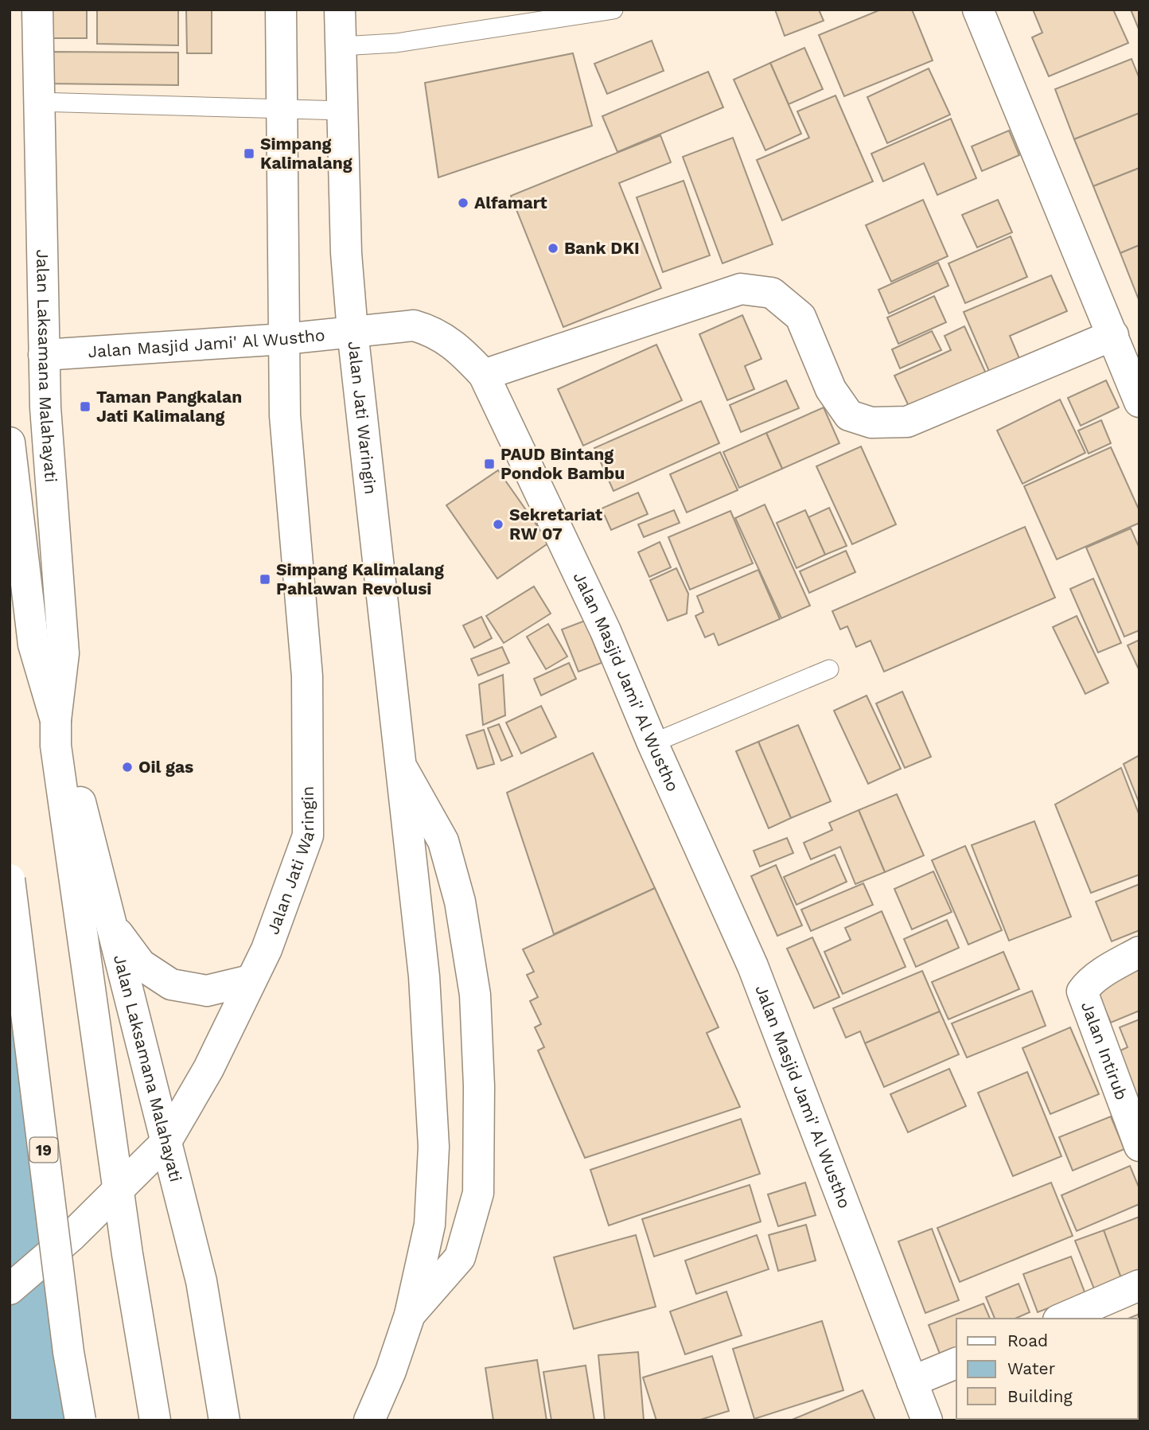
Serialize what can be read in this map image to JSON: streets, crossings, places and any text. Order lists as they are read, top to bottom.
{
  "streets": {
    "main road": [
      "Jalan Masjid Jami' Al Wustho",
      "Jalan Laksamana Malahayati",
      "Jalan Jati Waringin",
      "Jalan Intirub",
      "19"
    ]
  },
  "crossings": [
    ["Jalan Masjid Jami' Al Wustho", "Jalan Laksamana Malahayati"],
    ["Jalan Masjid Jami' Al Wustho", "Jalan Jati Waringin"],
    ["Jalan Laksamana Malahayati", "Jalan Jati Waringin"]
  ],
  "places": {
    "transit": [
      "Simpang Kalimalang",
      "Taman Pangkalan Jati Kalimalang",
      "PAUD Bintang Pondok Bambu",
      "Simpang Kalimalang Pahlawan Revolusi"
    ],
    "other": [
      "Alfamart",
      "Bank DKI",
      "Sekretariat RW 07",
      "Oil gas"
    ]
  },
  "legend": ["Road", "Water", "Building"]
}
